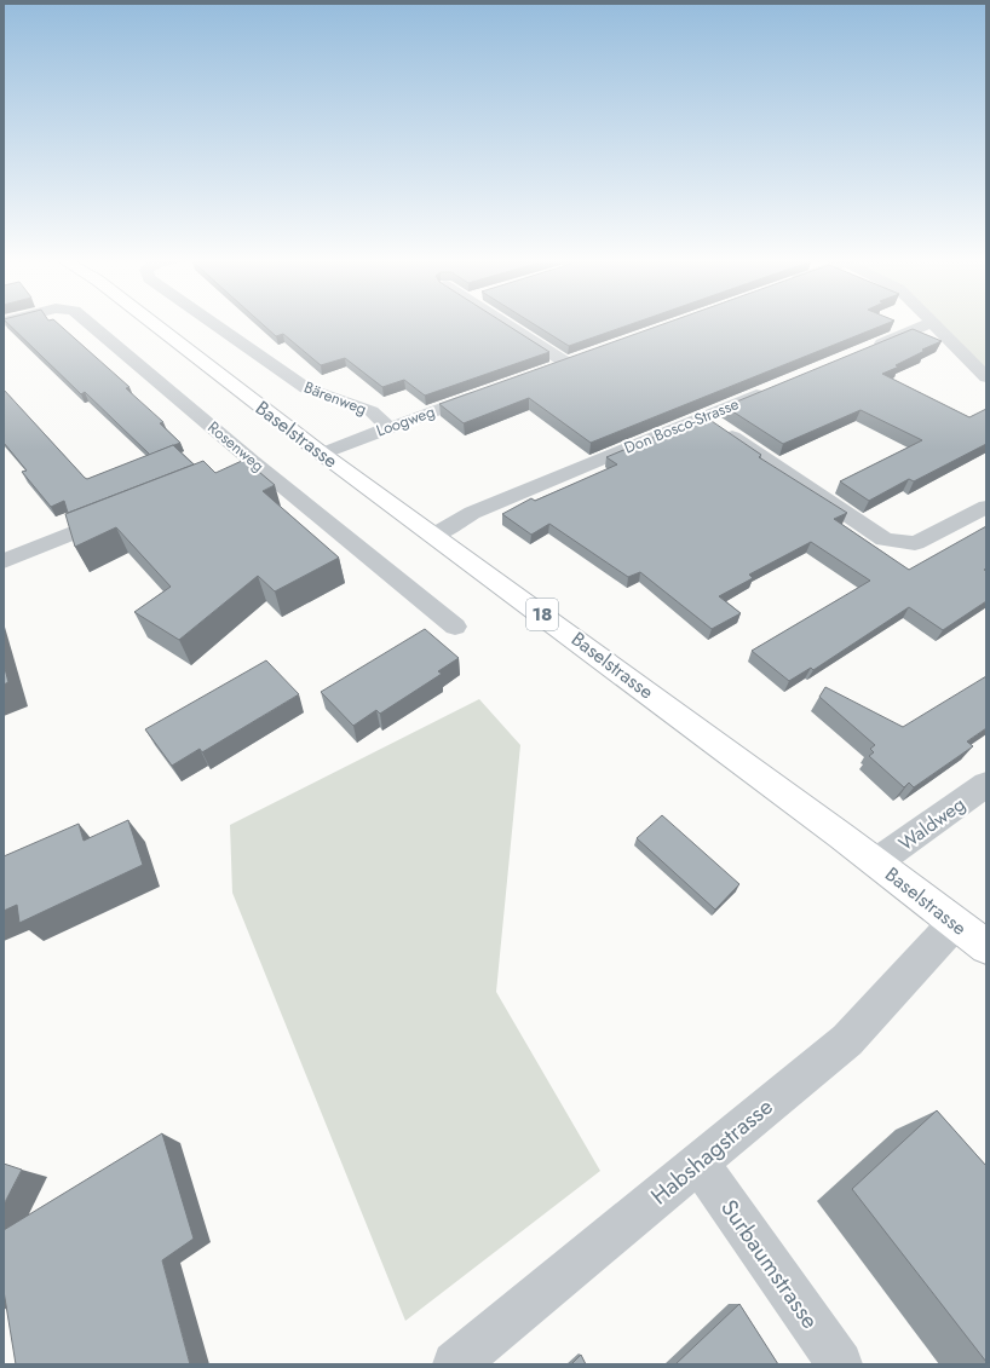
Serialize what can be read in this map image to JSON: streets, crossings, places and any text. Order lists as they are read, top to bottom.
{
  "streets": {
    "main road": ["Baselstrasse", "18"],
    "street": [
      "Bärenweg",
      "Loogweg",
      "Don Bosco-Strasse",
      "Rosenweg",
      "Waldweg",
      "Habshagstrasse",
      "Surbaumstrasse"
    ]
  },
  "crossings": [
    ["Bärenweg", "Loogweg"],
    ["Loogweg", "Baselstrasse"],
    ["Don Bosco-Strasse", "Baselstrasse"],
    ["Baselstrasse", "Waldweg"],
    ["Baselstrasse", "Habshagstrasse"],
    ["Habshagstrasse", "Surbaumstrasse"]
  ]
}
